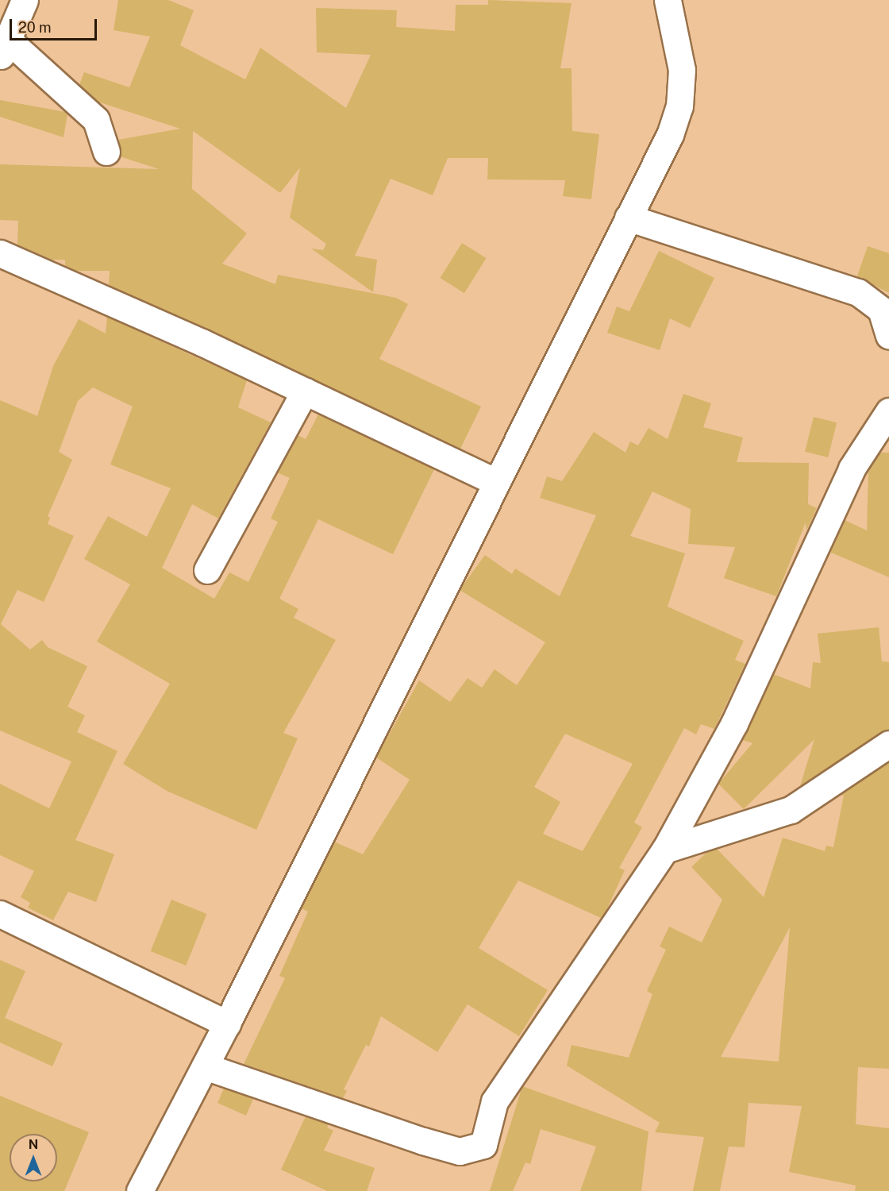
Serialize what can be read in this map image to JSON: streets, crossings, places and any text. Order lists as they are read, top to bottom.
{
  "scale_bar": "20 m",
  "north": "top"
}
